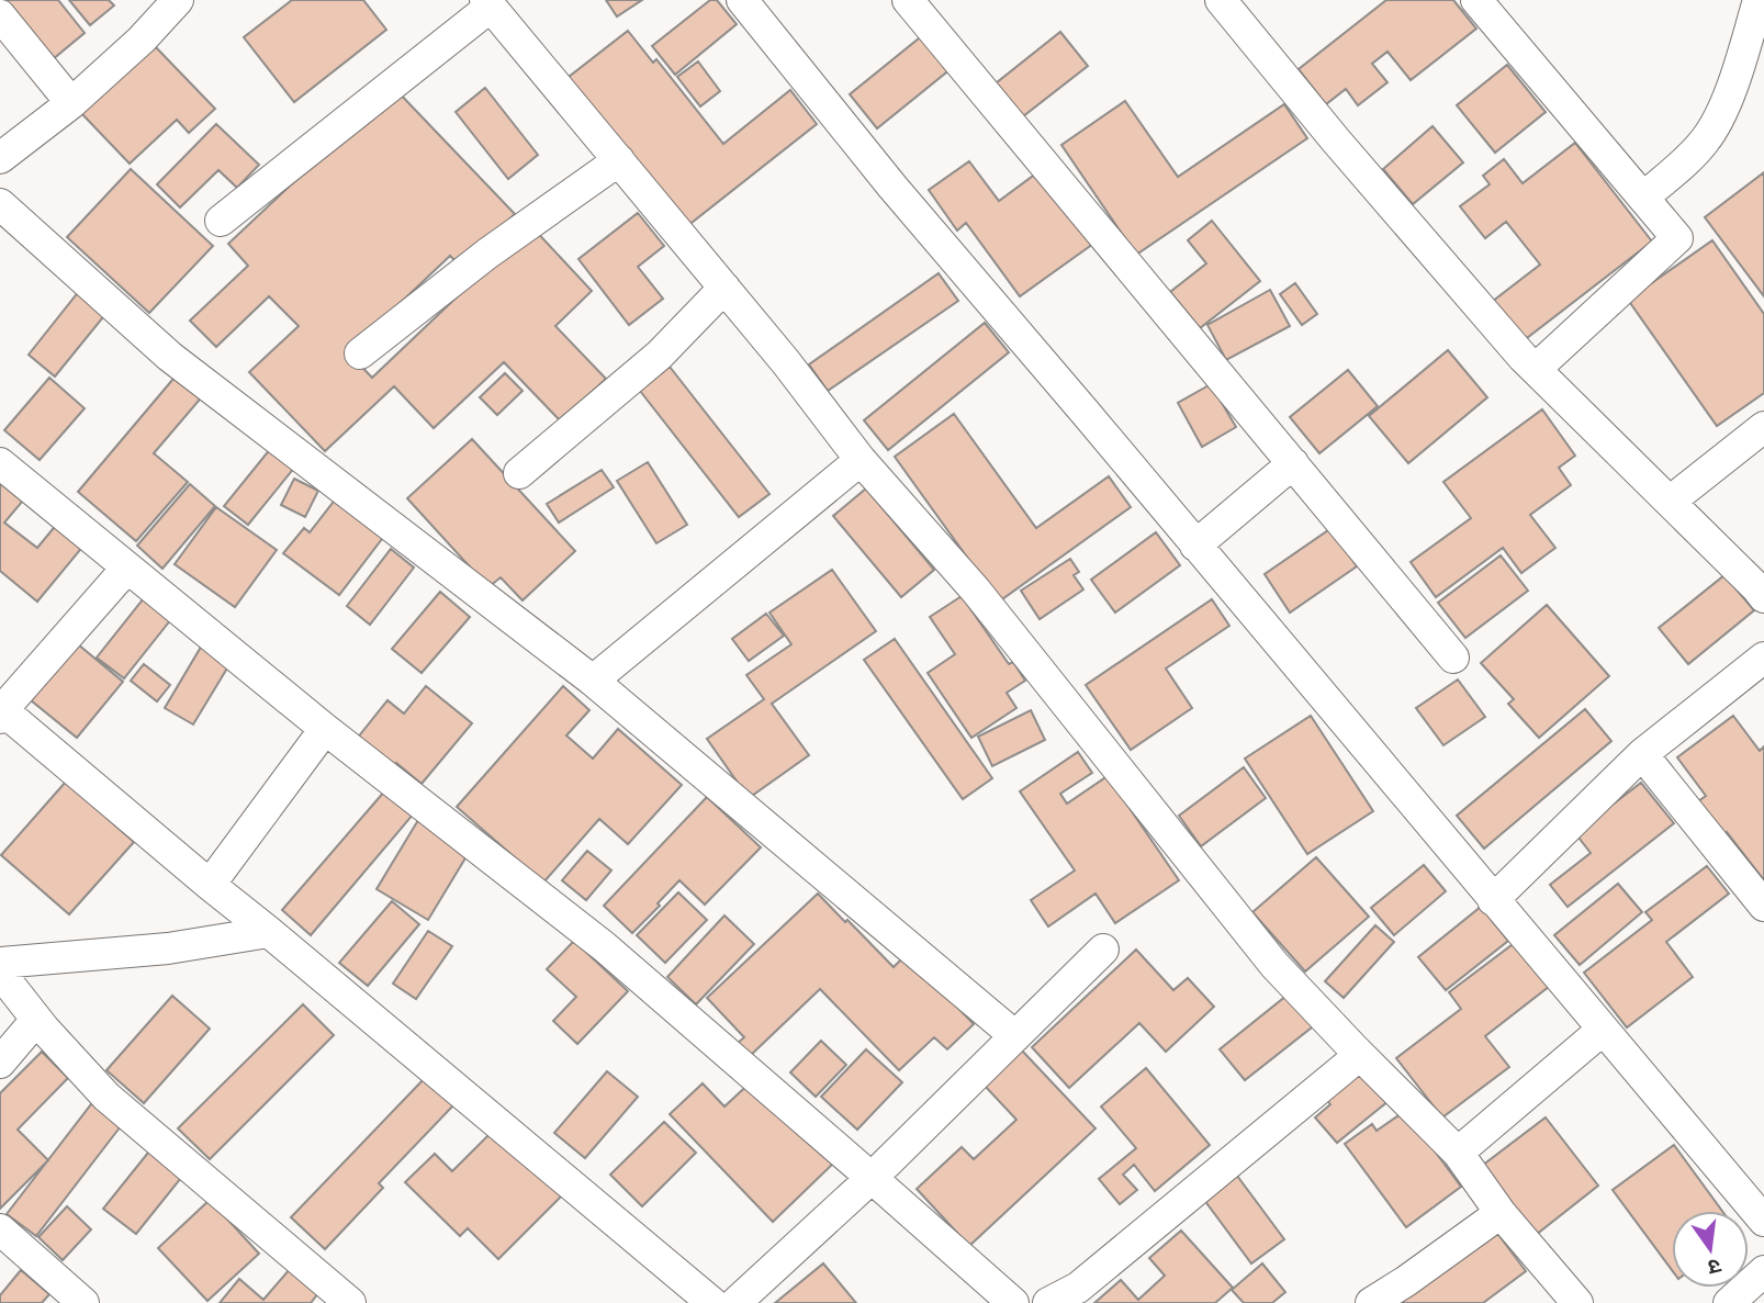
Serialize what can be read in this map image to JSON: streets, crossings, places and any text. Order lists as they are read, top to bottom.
{
  "north": "bottom"
}
